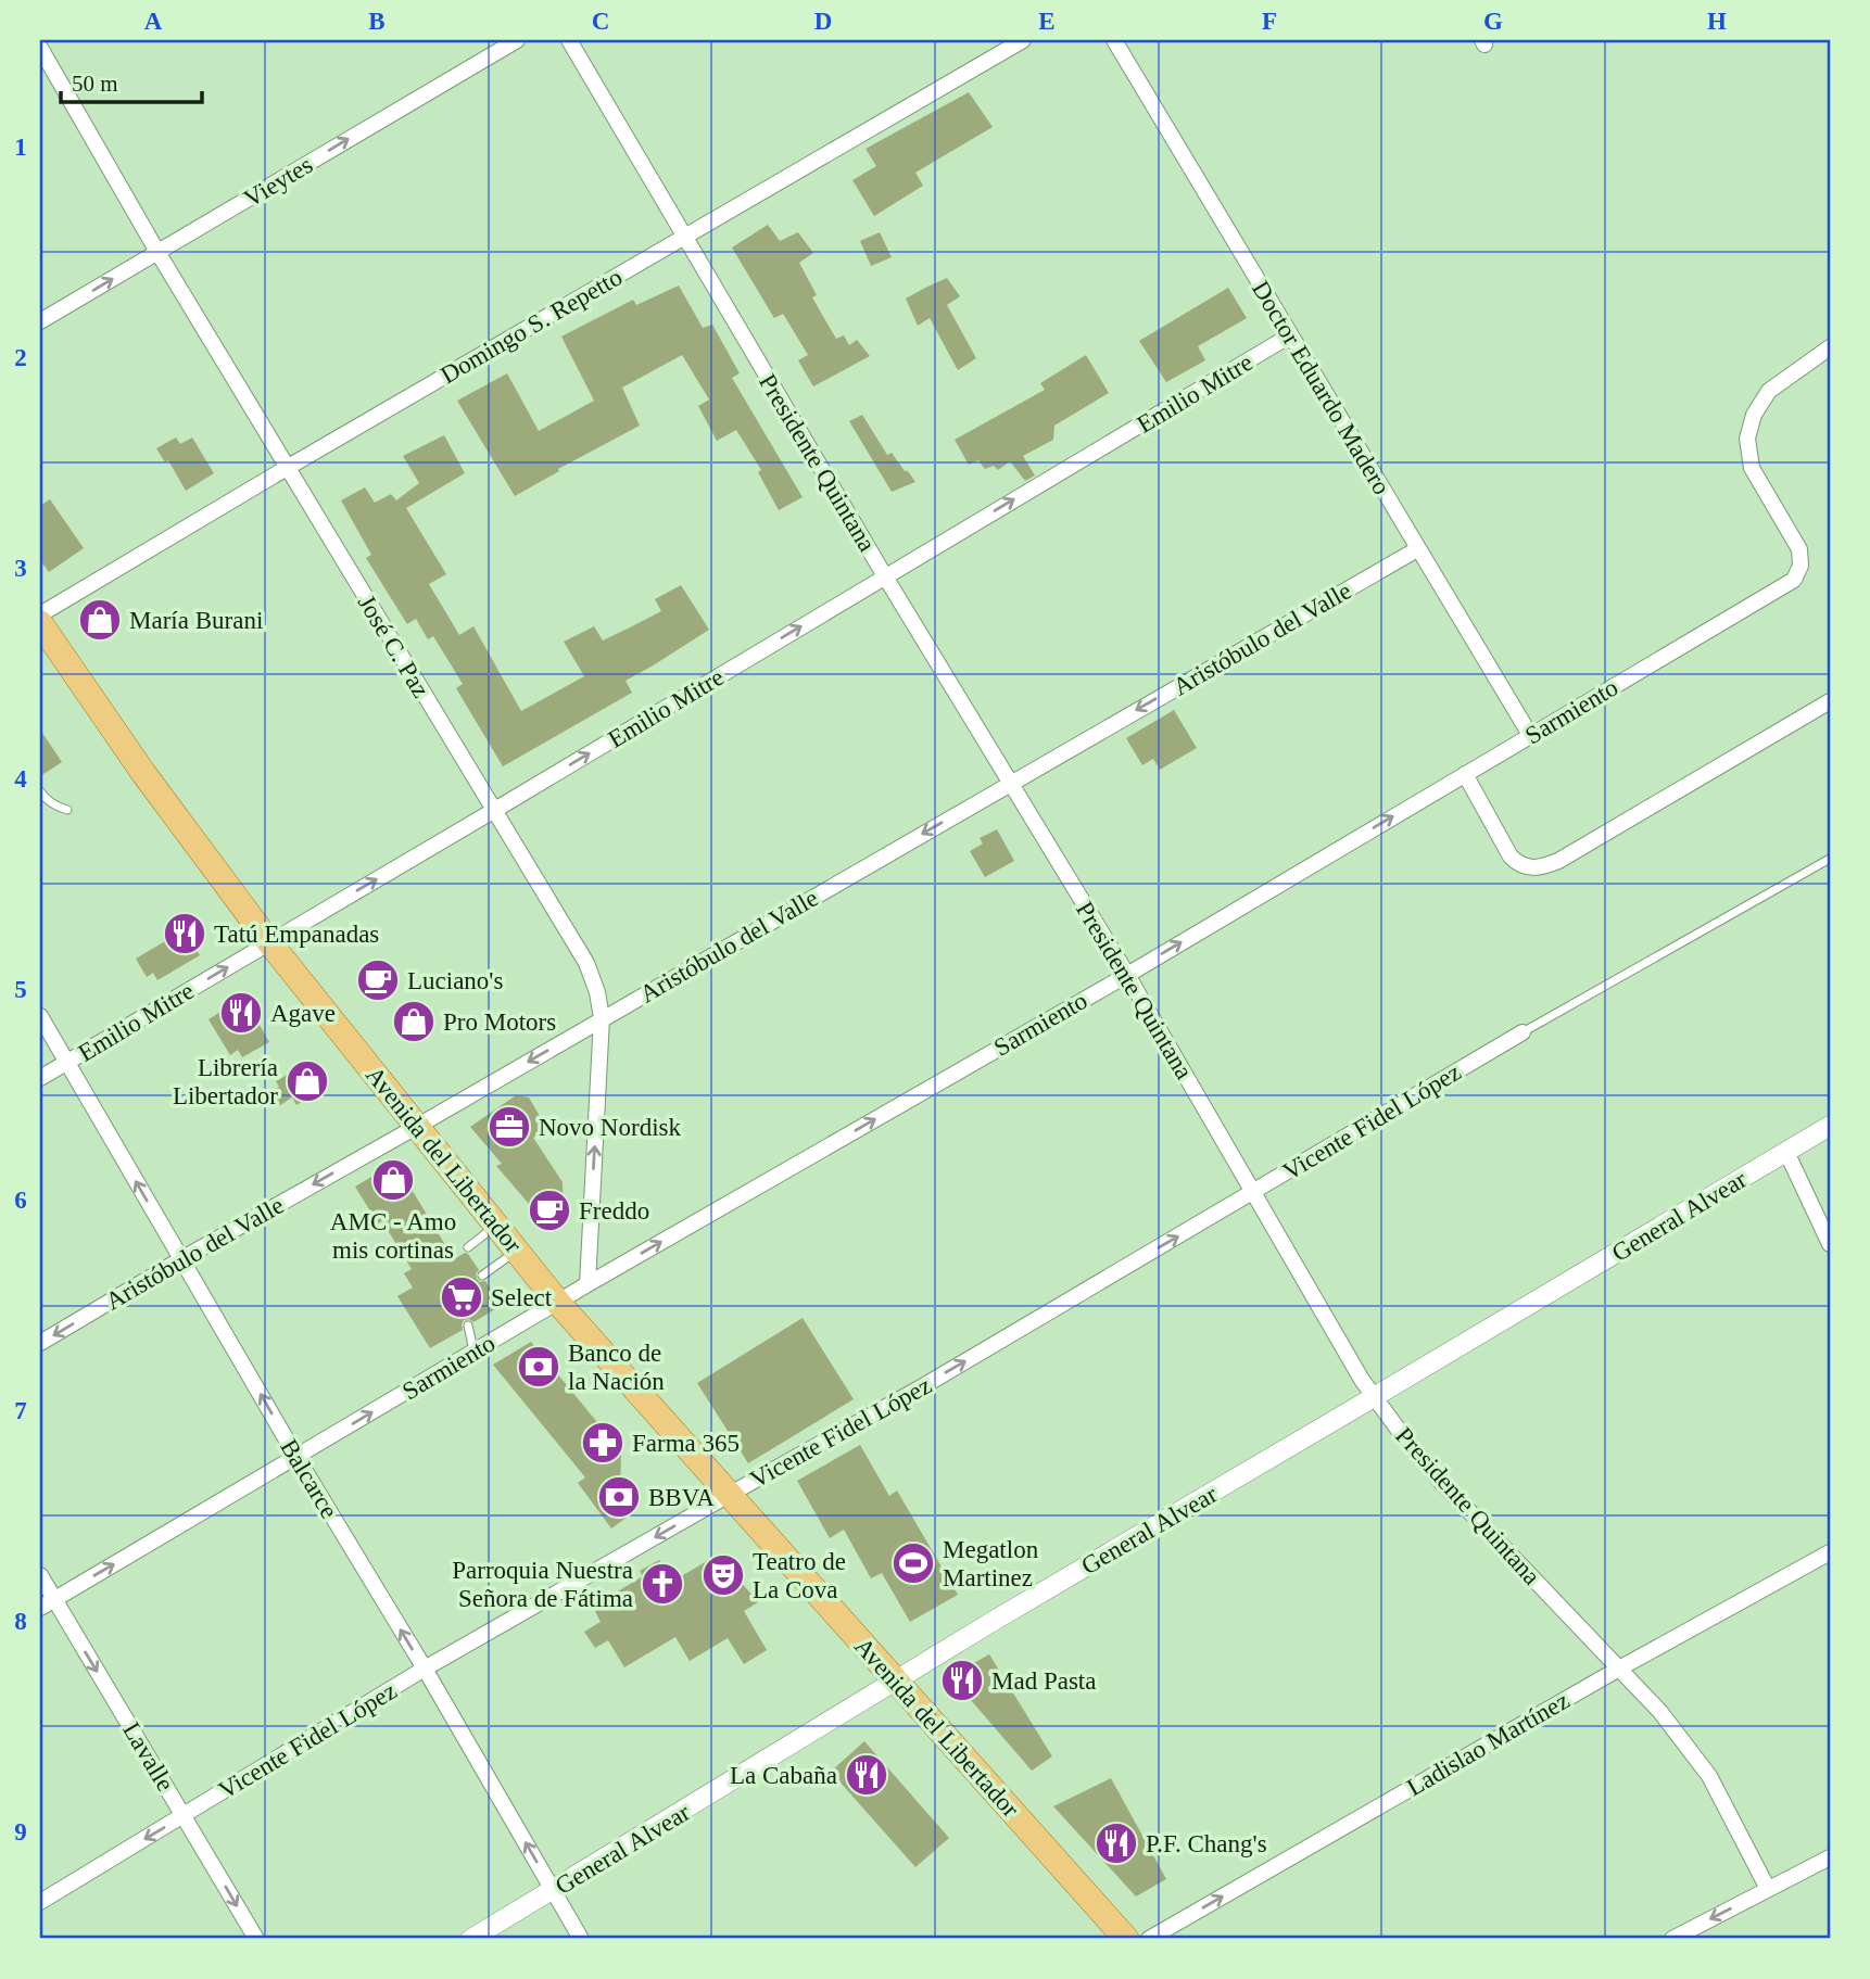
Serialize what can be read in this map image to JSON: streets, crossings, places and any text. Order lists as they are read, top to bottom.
{
  "streets": {
    "main road": ["Avenida del Libertador"],
    "street": [
      "Vieytes",
      "Domingo S. Repetto",
      "Doctor Eduardo Madero",
      "Emilio Mitre",
      "Presidente Quintana",
      "Aristóbulo del Valle",
      "José C. Paz",
      "Sarmiento",
      "Vicente Fidel López",
      "General Alvear",
      "Balcarce",
      "Ladislao Martínez",
      "Lavalle"
    ]
  },
  "crossings": [
    ["Vieytes", "José C. Paz"],
    ["Domingo S. Repetto", "Presidente Quintana"],
    ["Domingo S. Repetto", "José C. Paz"],
    ["Doctor Eduardo Madero", "Emilio Mitre"],
    ["Doctor Eduardo Madero", "Aristóbulo del Valle"],
    ["Doctor Eduardo Madero", "Sarmiento"],
    ["Emilio Mitre", "Presidente Quintana"],
    ["Emilio Mitre", "José C. Paz"],
    ["Emilio Mitre", "Avenida del Libertador"],
    ["Emilio Mitre", "Balcarce"],
    ["Presidente Quintana", "Aristóbulo del Valle"],
    ["Presidente Quintana", "Sarmiento"],
    ["Presidente Quintana", "Vicente Fidel López"],
    ["Presidente Quintana", "General Alvear"],
    ["Presidente Quintana", "Ladislao Martínez"],
    ["Aristóbulo del Valle", "José C. Paz"],
    ["Aristóbulo del Valle", "Avenida del Libertador"],
    ["Aristóbulo del Valle", "Balcarce"],
    ["José C. Paz", "Sarmiento"],
    ["Sarmiento", "Avenida del Libertador"],
    ["Sarmiento", "Balcarce"],
    ["Sarmiento", "Lavalle"],
    ["Vicente Fidel López", "Avenida del Libertador"],
    ["Vicente Fidel López", "Balcarce"],
    ["Vicente Fidel López", "Lavalle"],
    ["Avenida del Libertador", "General Alvear"],
    ["General Alvear", "Balcarce"]
  ],
  "one_way": [
    "Vieytes",
    "Emilio Mitre",
    "Aristóbulo del Valle",
    "Sarmiento",
    "Balcarce",
    "Ladislao Martínez",
    "Lavalle"
  ],
  "places": {
    "shop": [
      "María Burani",
      "Pro Motors",
      "Librería Libertador",
      "AMC - Amo mis cortinas"
    ],
    "restaurant": [
      "Tatú Empanadas",
      "Agave",
      "Mad Pasta",
      "La Cabaña",
      "P.F. Chang's"
    ],
    "cafe": ["Luciano's", "Freddo"],
    "office": ["Novo Nordisk"],
    "supermarket": ["Select"],
    "bank": ["Banco de la Nación", "BBVA"],
    "pharmacy": ["Farma 365"],
    "sports": ["Megatlon Martinez"],
    "theatre": ["Teatro de La Cova"],
    "church": ["Parroquia Nuestra Señora de Fátima"]
  },
  "scale_bar": "50 m",
  "grid": {
    "columns": [
      "A",
      "B",
      "C",
      "D",
      "E",
      "F",
      "G",
      "H"
    ],
    "rows": [
      "1",
      "2",
      "3",
      "4",
      "5",
      "6",
      "7",
      "8",
      "9"
    ]
  }
}
